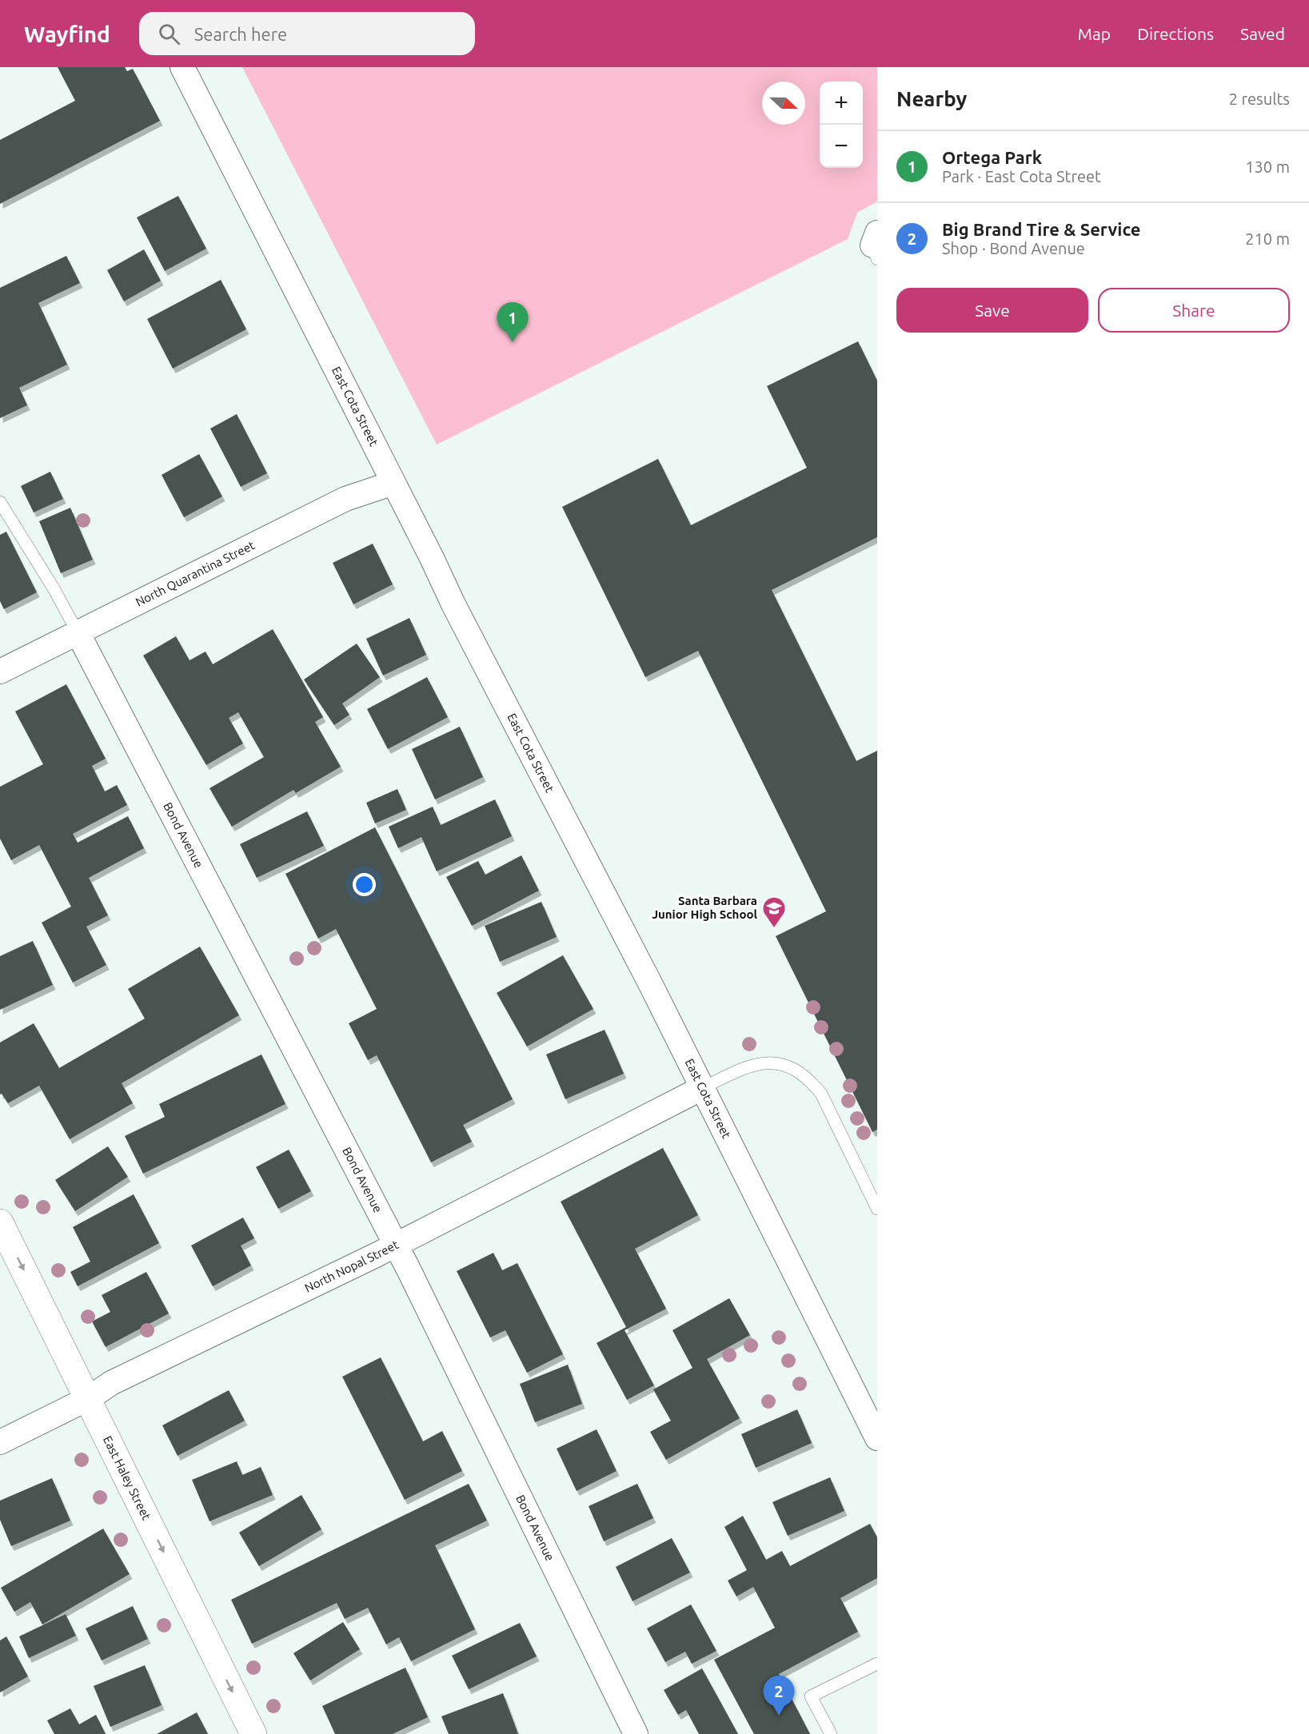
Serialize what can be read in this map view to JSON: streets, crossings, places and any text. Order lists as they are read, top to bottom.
{
  "streets": {
    "street": [
      "East Cota Street",
      "North Quarantina Street",
      "Bond Avenue",
      "North Nopal Street",
      "East Haley Street"
    ]
  },
  "crossings": [
    ["East Cota Street", "North Quarantina Street"],
    ["East Cota Street", "North Nopal Street"],
    ["North Quarantina Street", "Bond Avenue"],
    ["Bond Avenue", "North Nopal Street"],
    ["North Nopal Street", "East Haley Street"]
  ],
  "one_way": ["East Haley Street"],
  "places": {
    "school or university": ["Santa Barbara Junior High School"]
  },
  "north": "right",
  "page": {
    "header": "Wayfind",
    "search": "Search here",
    "nav": ["Map", "Directions", "Saved"],
    "heading": ["Nearby", "2 results"],
    "map_buttons": ["+", "−"],
    "list": [
      {
        "mark": "1",
        "name": "Ortega Park",
        "note": "Park · East Cota Street",
        "value": "130 m"
      },
      {
        "mark": "2",
        "name": "Big Brand Tire & Service",
        "note": "Shop · Bond Avenue",
        "value": "210 m"
      }
    ],
    "buttons": ["Save", "Share"],
    "pins": ["1", "2"]
  }
}
